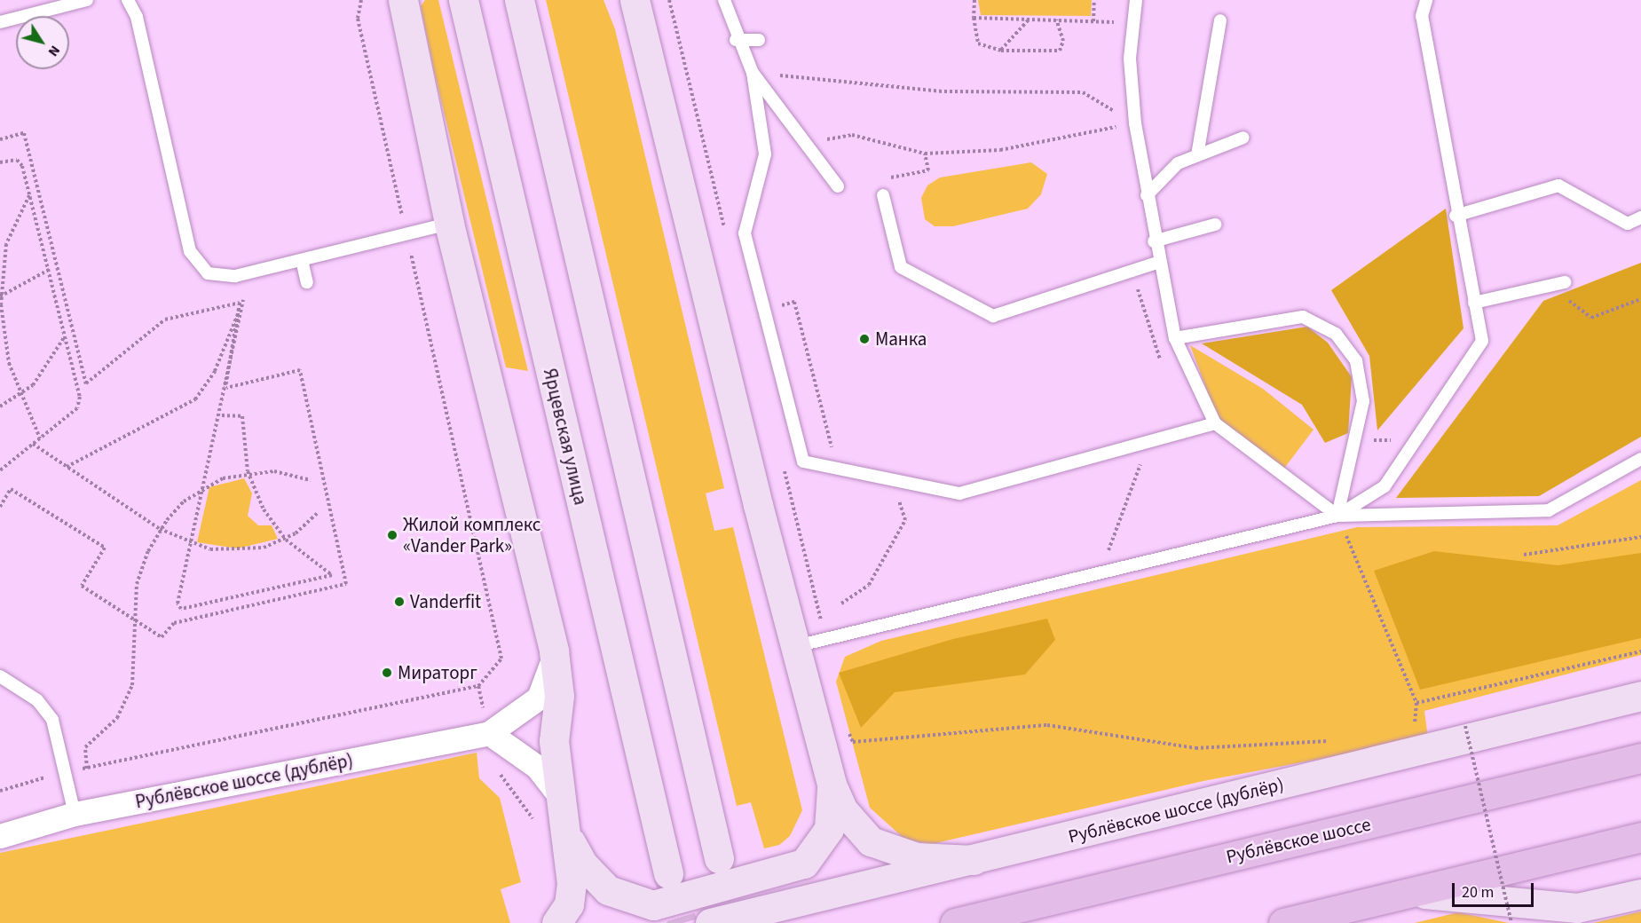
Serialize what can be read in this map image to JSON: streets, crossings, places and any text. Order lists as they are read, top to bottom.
{
  "streets": {
    "main road": ["Ярцевская улица", "Рублёвское шоссе (дублёр)", "Рублёвское шоссе"]
  },
  "places": [
    "Манка",
    "Жилой комплекс «Vander Park»",
    "Vanderfit",
    "Мираторг"
  ],
  "scale_bar": "20 m",
  "north": "bottom right"
}
